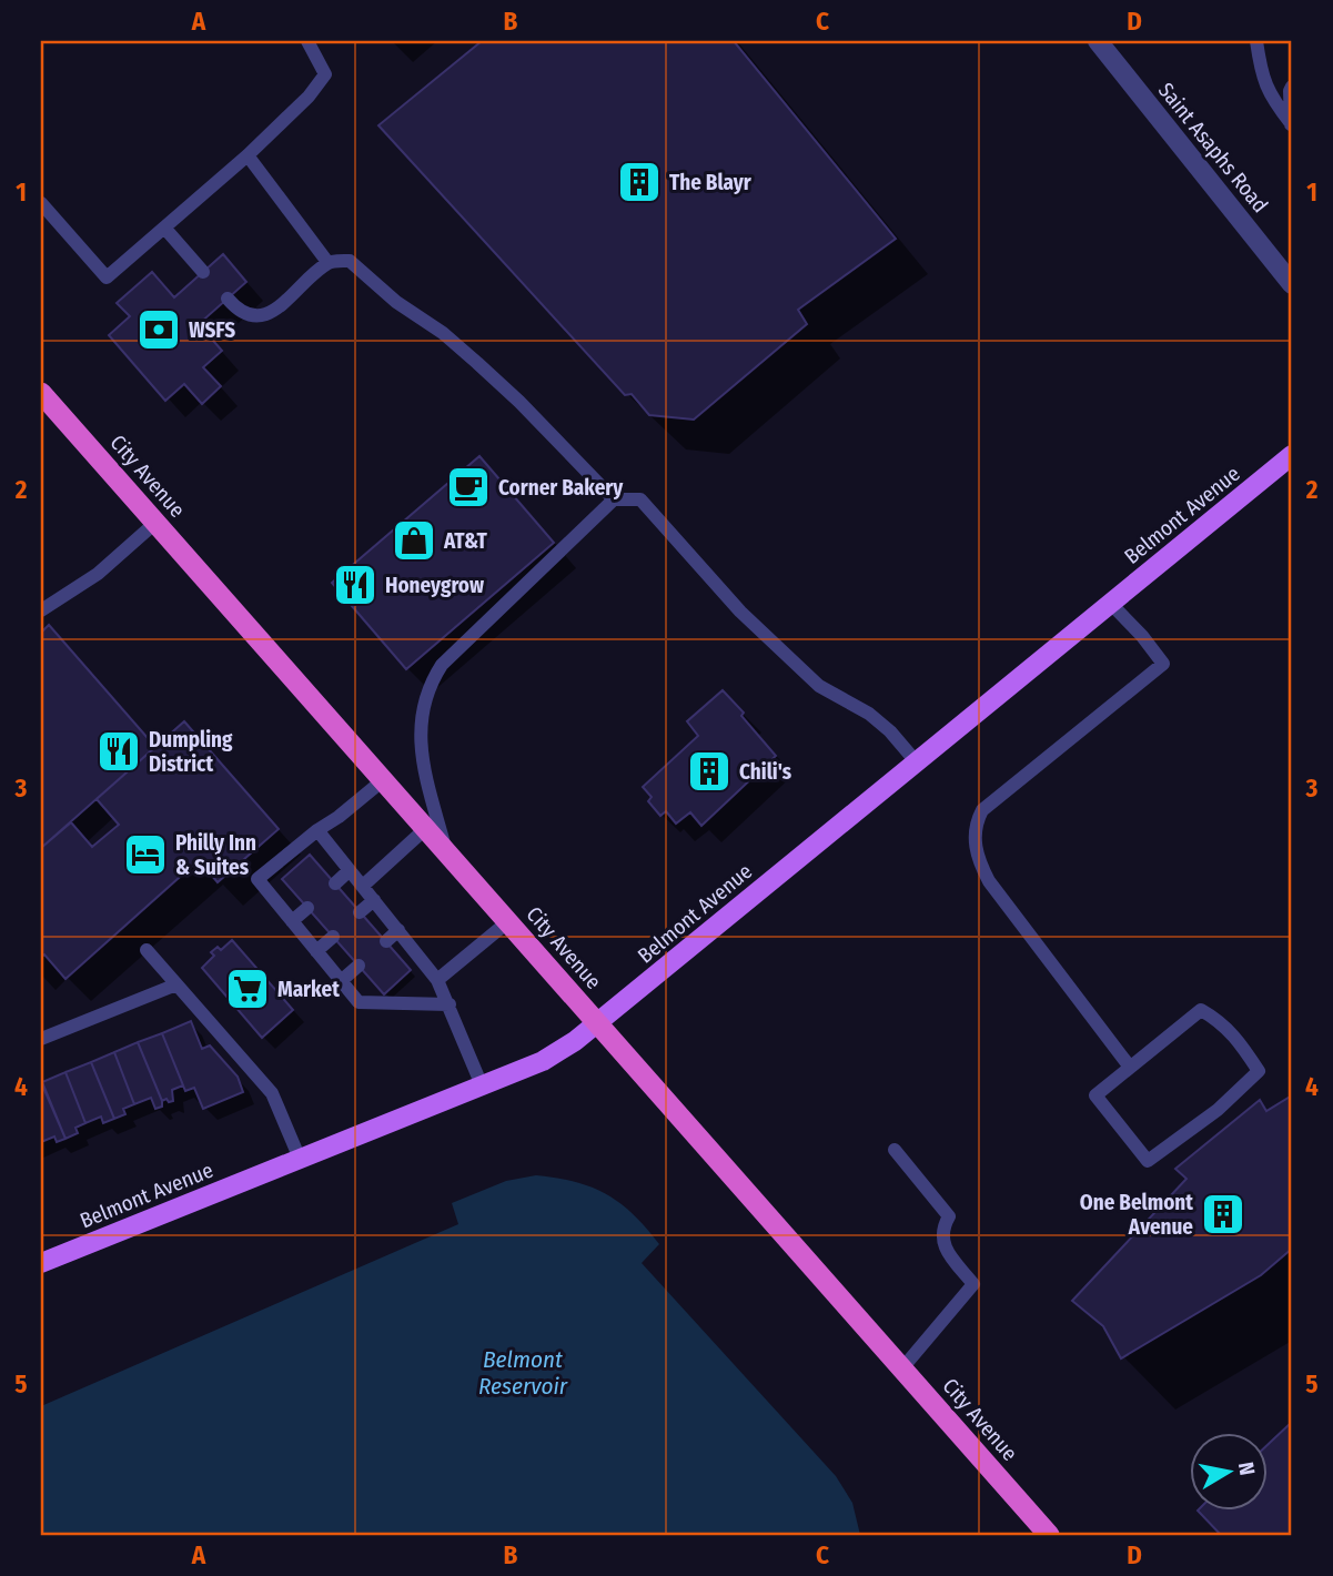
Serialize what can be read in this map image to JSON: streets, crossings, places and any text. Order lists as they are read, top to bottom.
{
  "streets": {
    "highway": ["City Avenue"],
    "main road": ["Belmont Avenue"],
    "street": ["Saint Asaphs Road"]
  },
  "crossings": [
    ["City Avenue", "Belmont Avenue"]
  ],
  "water": ["Belmont Reservoir"],
  "places": {
    "building": ["The Blayr", "Chili's", "One Belmont Avenue"],
    "bank": ["WSFS"],
    "cafe": ["Corner Bakery"],
    "shop": ["AT&T"],
    "restaurant": ["Honeygrow", "Dumpling District"],
    "hotel": ["Philly Inn & Suites"],
    "supermarket": ["Market"]
  },
  "north": "right",
  "grid": {
    "columns": [
      "A",
      "B",
      "C",
      "D"
    ],
    "rows": [
      "1",
      "2",
      "3",
      "4",
      "5"
    ]
  }
}
